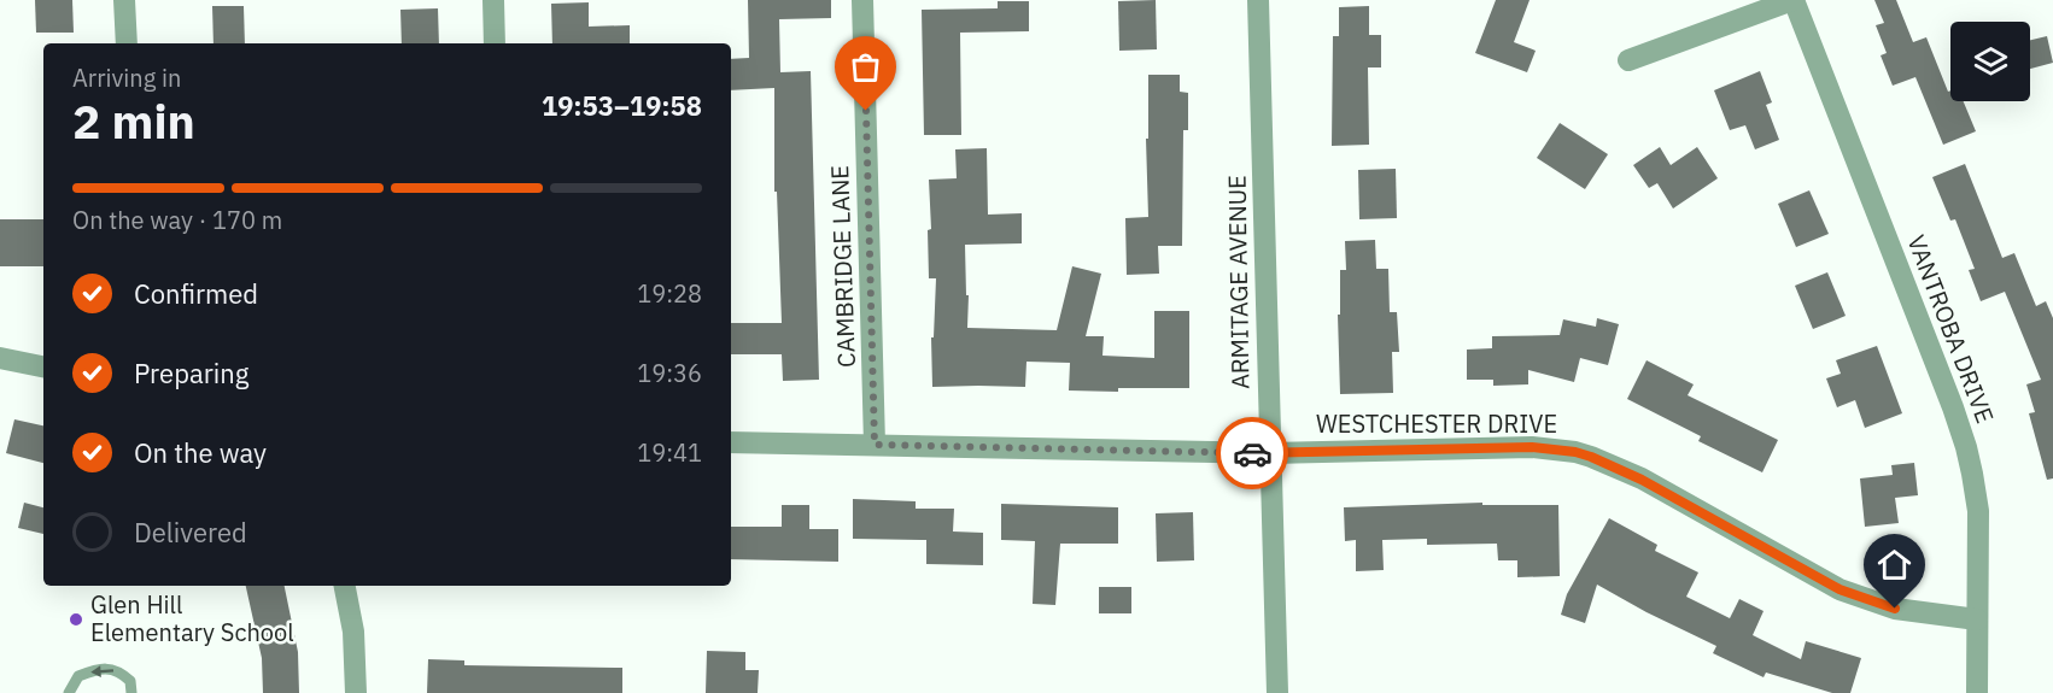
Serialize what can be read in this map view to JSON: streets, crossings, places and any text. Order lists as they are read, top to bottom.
{
  "streets": {
    "street": [
      "CAMBRIDGE LANE",
      "ARMITAGE AVENUE",
      "VANTROBA DRIVE",
      "WESTCHESTER DRIVE"
    ]
  },
  "crossings": [
    ["CAMBRIDGE LANE", "WESTCHESTER DRIVE"],
    ["ARMITAGE AVENUE", "WESTCHESTER DRIVE"],
    ["VANTROBA DRIVE", "WESTCHESTER DRIVE"]
  ],
  "places": ["Glen Hill Elementary School"],
  "page": {
    "heading": ["2 min", "Arriving in", "19:53–19:58"],
    "bar": "On the way · 170 m",
    "list": [
      ["Confirmed", "19:28"],
      ["Preparing", "19:36"],
      ["On the way", "19:41"],
      "Delivered"
    ]
  }
}
